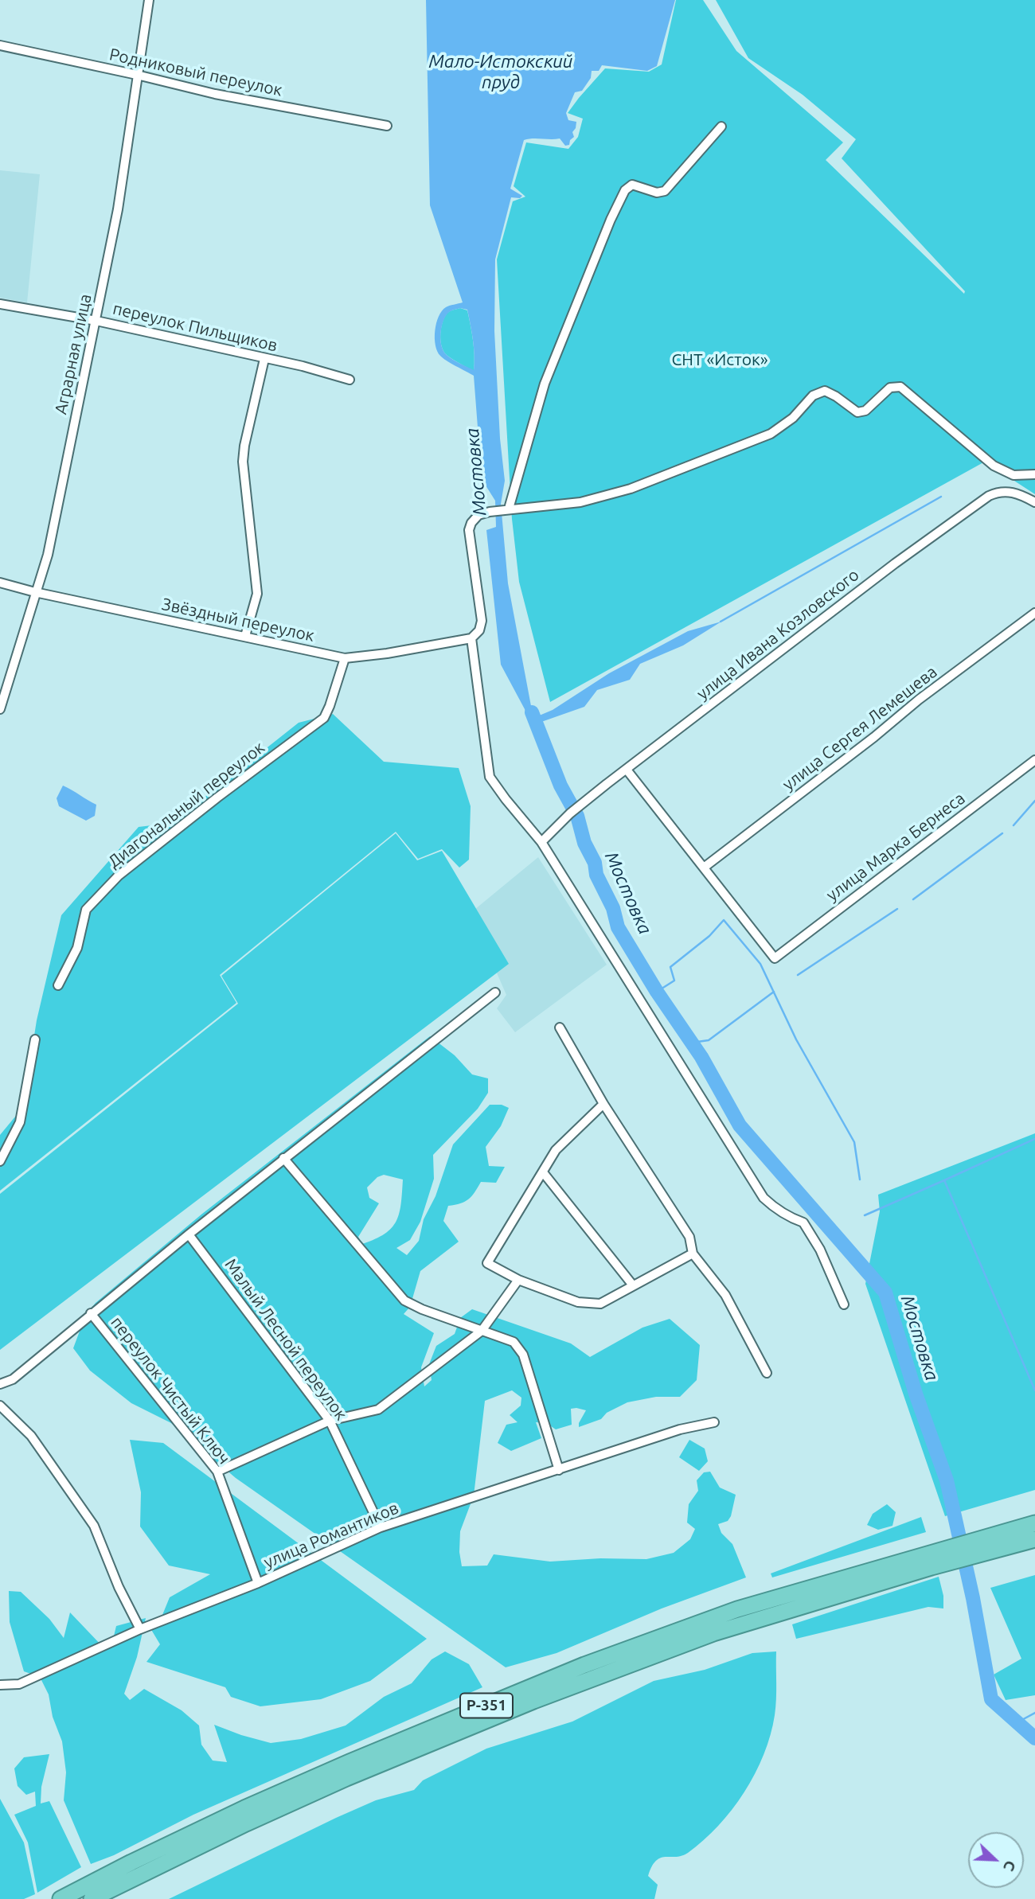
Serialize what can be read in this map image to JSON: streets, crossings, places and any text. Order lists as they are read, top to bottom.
{
  "streets": {
    "highway": ["Р-351"],
    "street": [
      "Родниковый переулок",
      "переулок Пильщиков",
      "Аграрная улица",
      "Звёздный переулок",
      "улица Ивана Козловского",
      "улица Сергея Лемешева",
      "Диагональный переулок",
      "улица Марка Бернеса",
      "Малый Лесной переулок",
      "переулок Чистый Ключ",
      "улица Романтиков"
    ]
  },
  "crossings": [
    ["Родниковый переулок", "Аграрная улица"],
    ["переулок Пильщиков", "Аграрная улица"],
    ["Аграрная улица", "Звёздный переулок"],
    ["Звёздный переулок", "Диагональный переулок"],
    ["улица Сергея Лемешева", "улица Марка Бернеса"],
    ["Малый Лесной переулок", "улица Романтиков"],
    ["переулок Чистый Ключ", "улица Романтиков"]
  ],
  "water": ["Мало-Истокский пруд", "Мостовка"],
  "parks": ["СНТ «Исток»"],
  "north": "bottom right"
}
